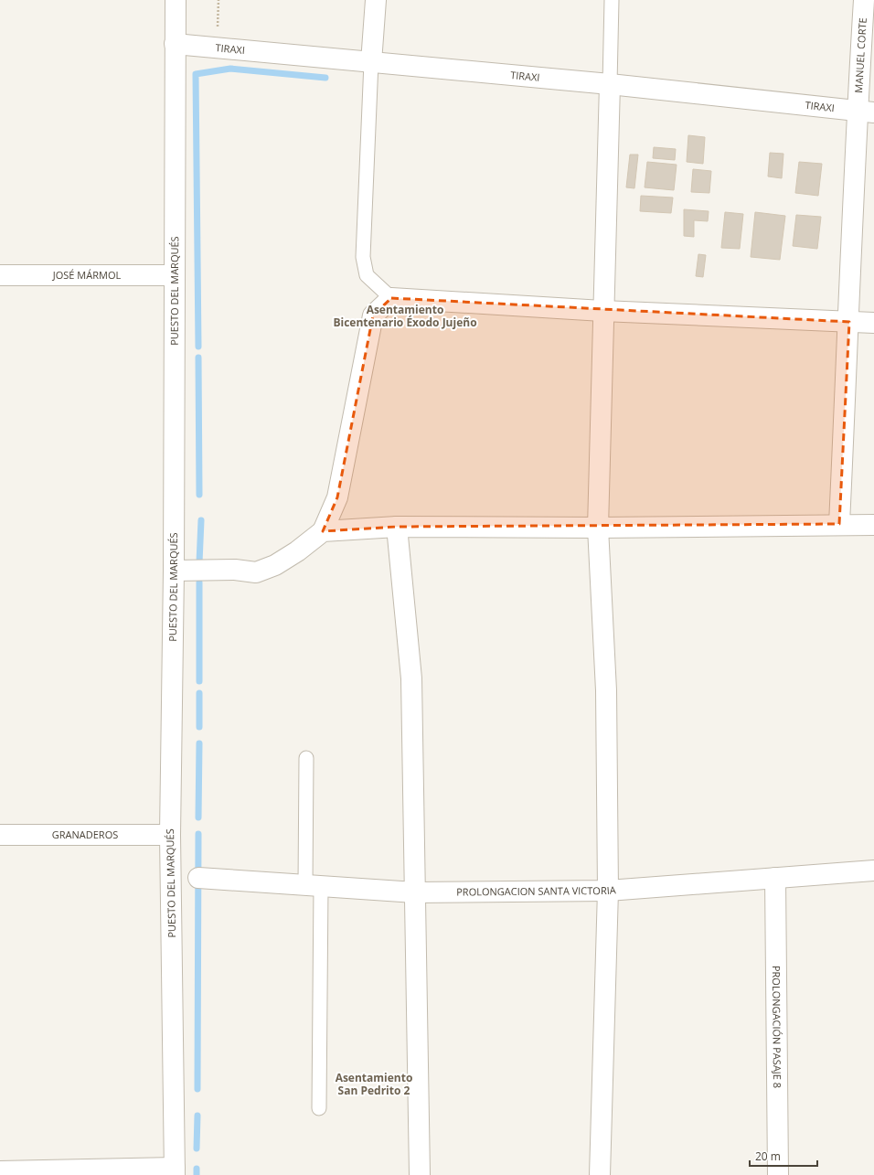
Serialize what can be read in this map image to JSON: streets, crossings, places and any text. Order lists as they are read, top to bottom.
{
  "streets": {
    "street": [
      "TIRAXI",
      "MANUEL CORTE",
      "JOSÉ MÁRMOL",
      "PUESTO DEL MARQUÉS",
      "GRANADEROS",
      "PROLONGACION SANTA VICTORIA",
      "PROLONGACIÓN PASAJE 8"
    ]
  },
  "crossings": [
    ["TIRAXI", "MANUEL CORTE"],
    ["TIRAXI", "PUESTO DEL MARQUÉS"],
    ["JOSÉ MÁRMOL", "PUESTO DEL MARQUÉS"],
    ["PUESTO DEL MARQUÉS", "GRANADEROS"],
    ["PROLONGACION SANTA VICTORIA", "PROLONGACIÓN PASAJE 8"]
  ],
  "districts": ["Asentamiento Bicentenario Éxodo Jujeño", "Asentamiento San Pedrito 2"],
  "scale_bar": "20 m"
}
